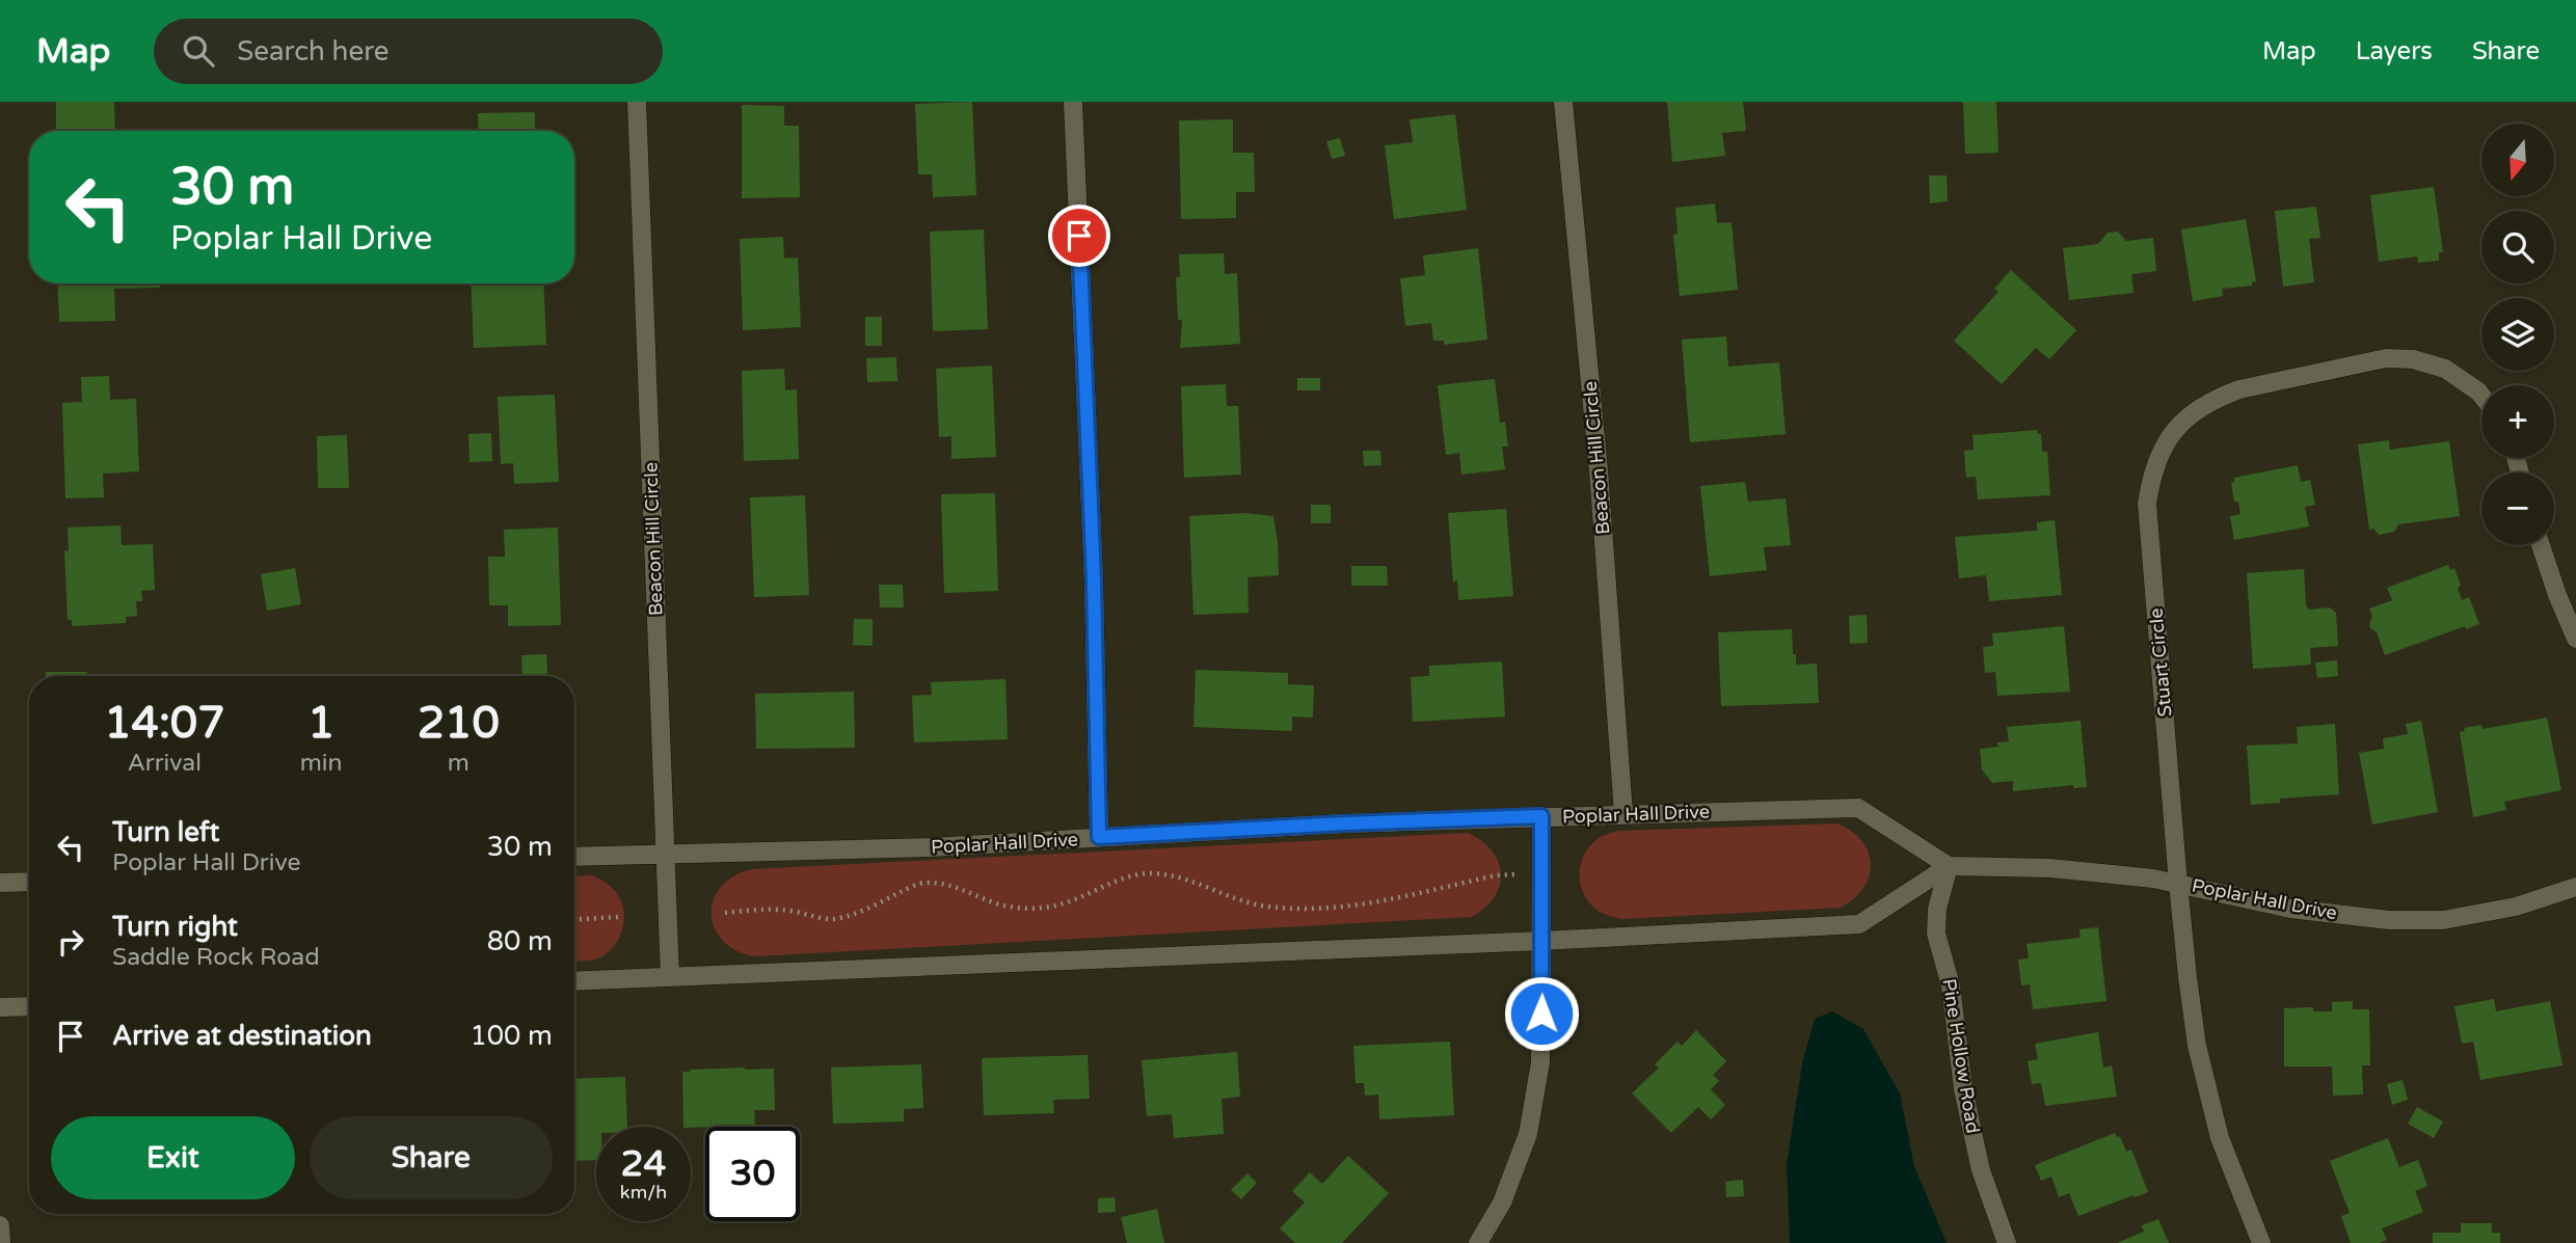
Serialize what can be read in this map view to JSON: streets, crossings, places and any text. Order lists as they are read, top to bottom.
{
  "streets": {
    "street": [
      "Beacon Hill Circle",
      "Stuart Circle",
      "Poplar Hall Drive",
      "Pine Hollow Road"
    ]
  },
  "crossings": [
    ["Beacon Hill Circle", "Poplar Hall Drive"],
    ["Stuart Circle", "Poplar Hall Drive"],
    ["Poplar Hall Drive", "Pine Hollow Road"]
  ],
  "north": "bottom",
  "page": {
    "header": "Map",
    "search": "Search here",
    "nav": ["Map", "Layers", "Share"],
    "map_buttons": ["+", "−"],
    "turn": ["30 m", "Poplar Hall Drive"],
    "eta": [
      "14:07",
      "Arrival",
      "1",
      "min",
      "210",
      "m"
    ],
    "list": [
      {
        "name": "Turn left",
        "note": "Poplar Hall Drive",
        "value": "30 m"
      },
      {
        "name": "Turn right",
        "note": "Saddle Rock Road",
        "value": "80 m"
      },
      {
        "name": "Arrive at destination",
        "value": "100 m"
      }
    ],
    "buttons": ["Exit", "Share"],
    "speed": "24 km/h",
    "limit": "30"
  }
}
